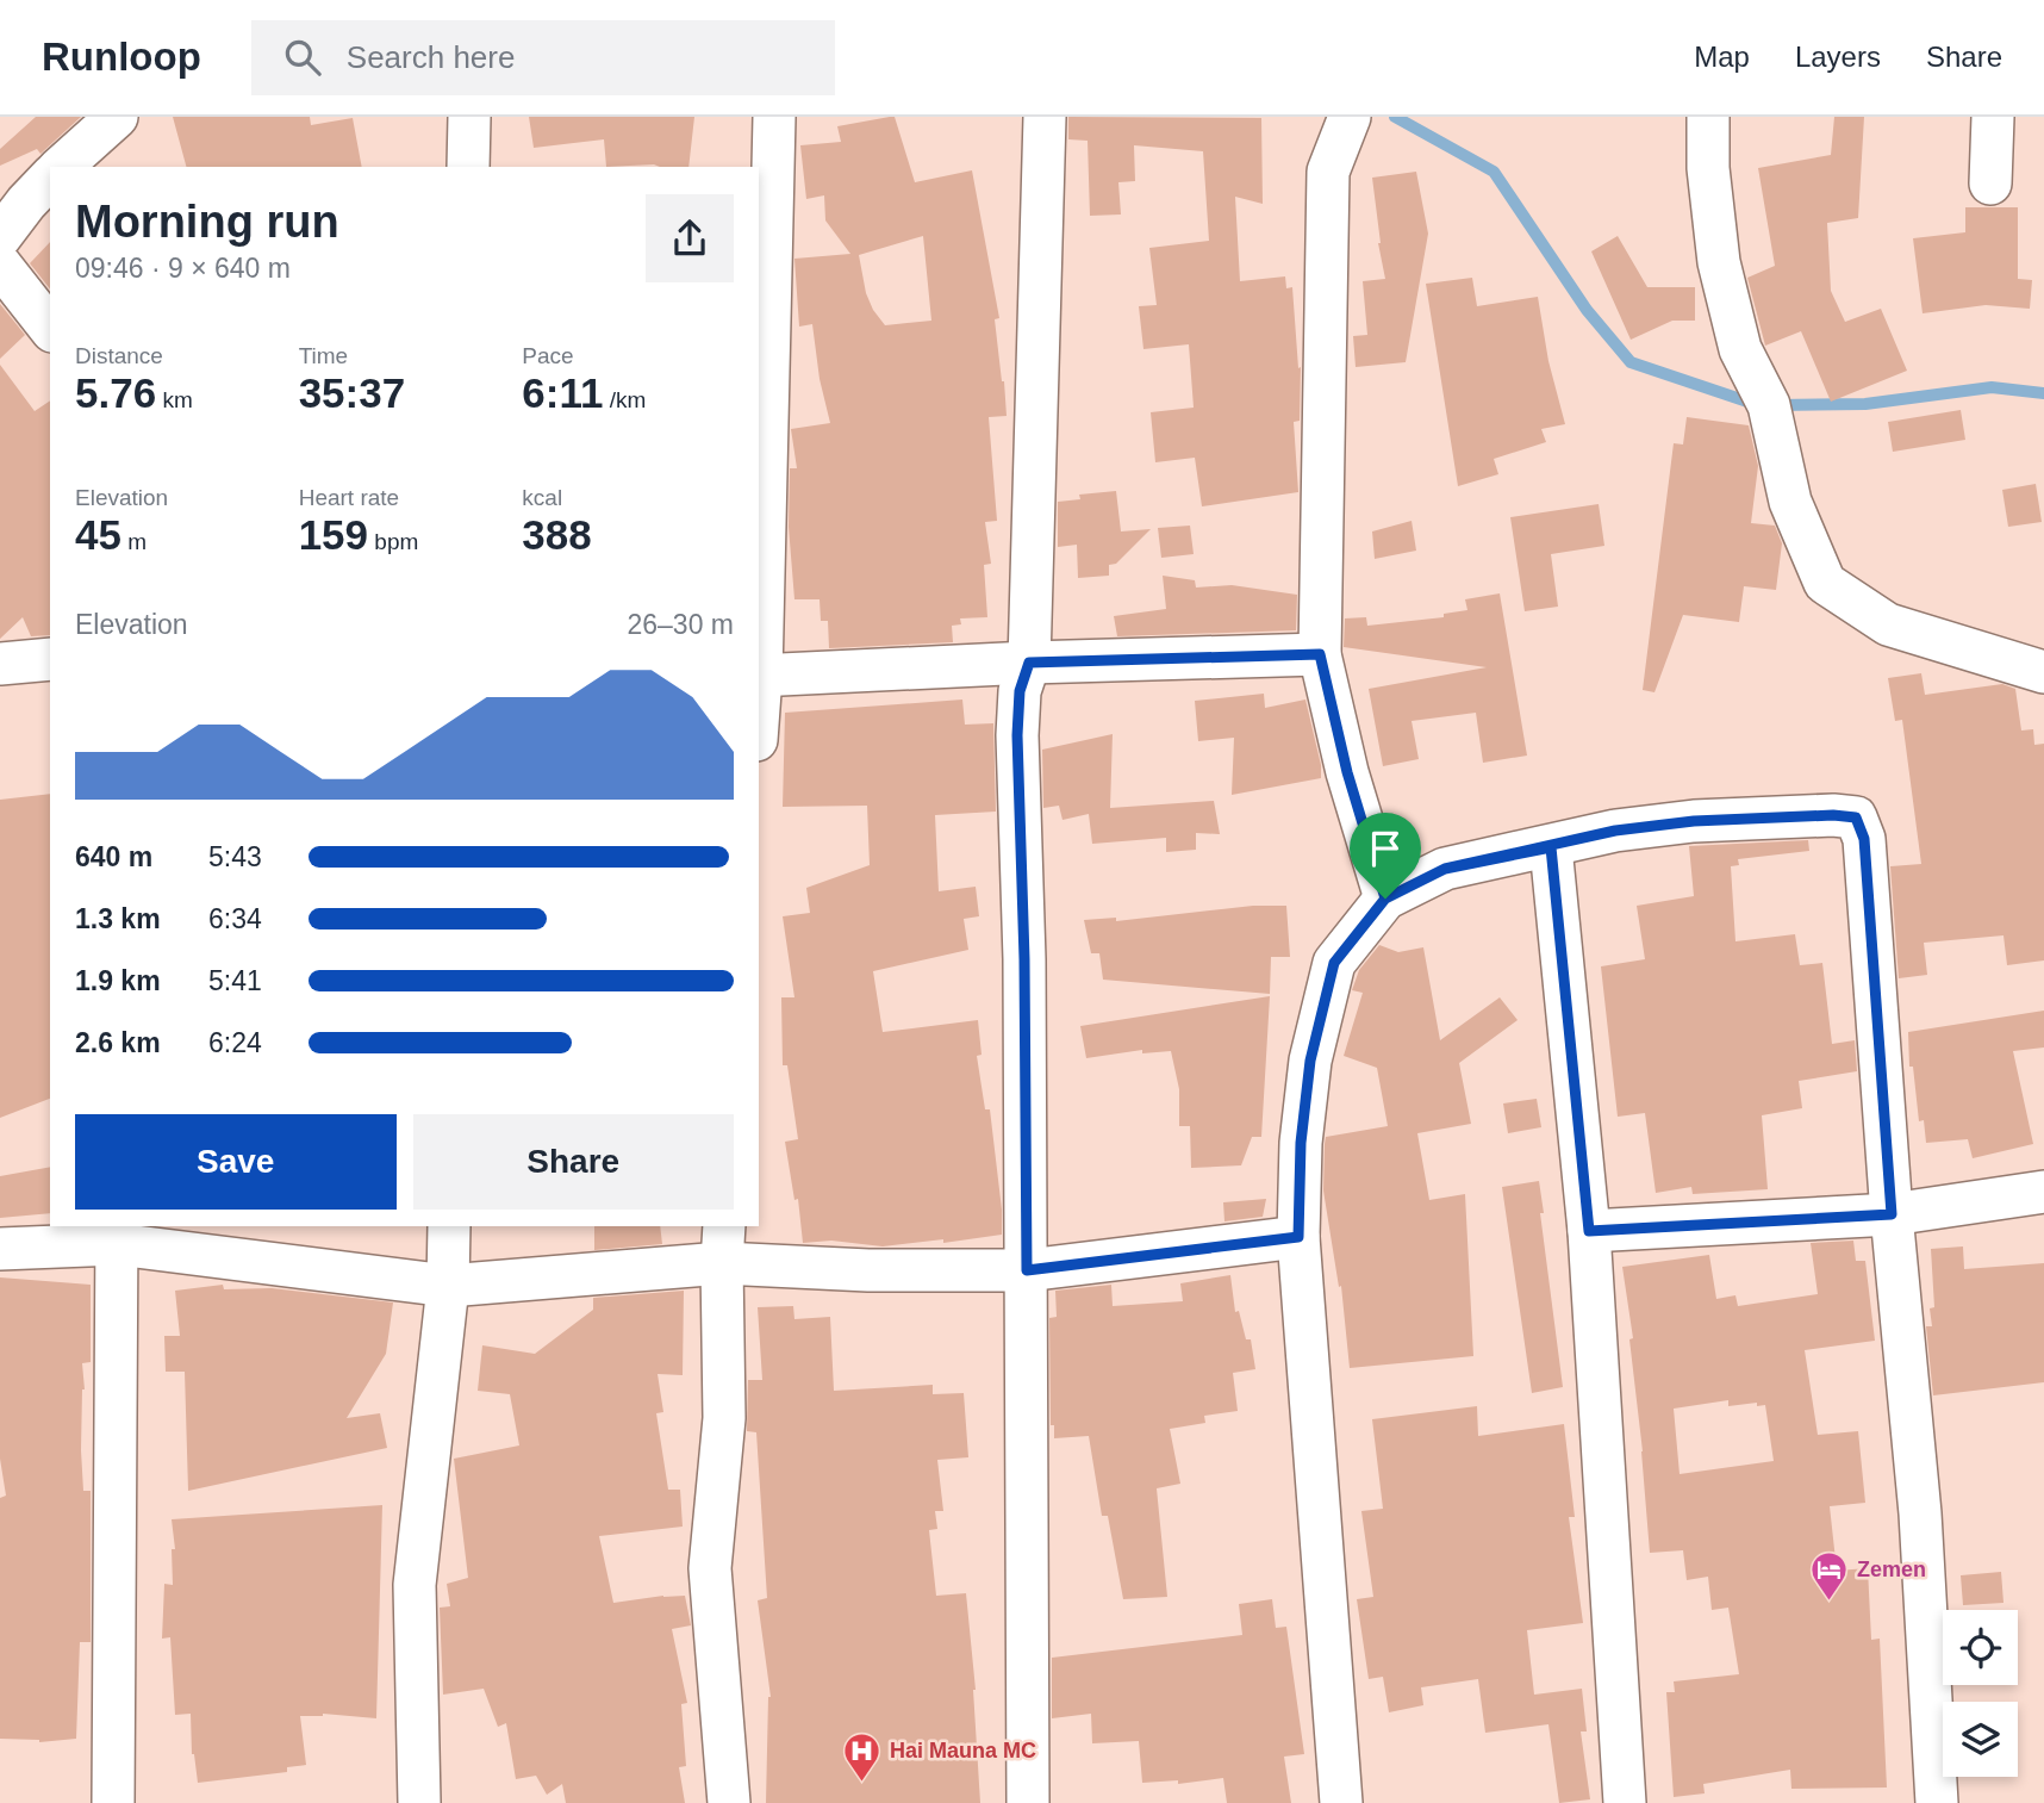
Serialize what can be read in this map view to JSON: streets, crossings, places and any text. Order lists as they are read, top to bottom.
{
  "places": {
    "hotel": ["Zemen"],
    "hospital": ["Hai Mauna MC"]
  },
  "page": {
    "header": "Runloop",
    "search": "Search here",
    "nav": ["Map", "Layers", "Share"],
    "heading": ["Morning run", "09:46 · 9 × 640 m"],
    "stats": [
      ["Distance", "5.76 km"],
      ["Time", "35:37"],
      ["Pace", "6:11 /km"],
      ["Elevation", "45 m"],
      ["Heart rate", "159 bpm"],
      ["kcal", "388"]
    ],
    "chart": ["Elevation", "26–30 m"],
    "list": [
      {
        "name": "640 m",
        "note": "5:43"
      },
      {
        "name": "1.3 km",
        "note": "6:34"
      },
      {
        "name": "1.9 km",
        "note": "5:41"
      },
      {
        "name": "2.6 km",
        "note": "6:24"
      }
    ],
    "buttons": ["Save", "Share"]
  }
}
